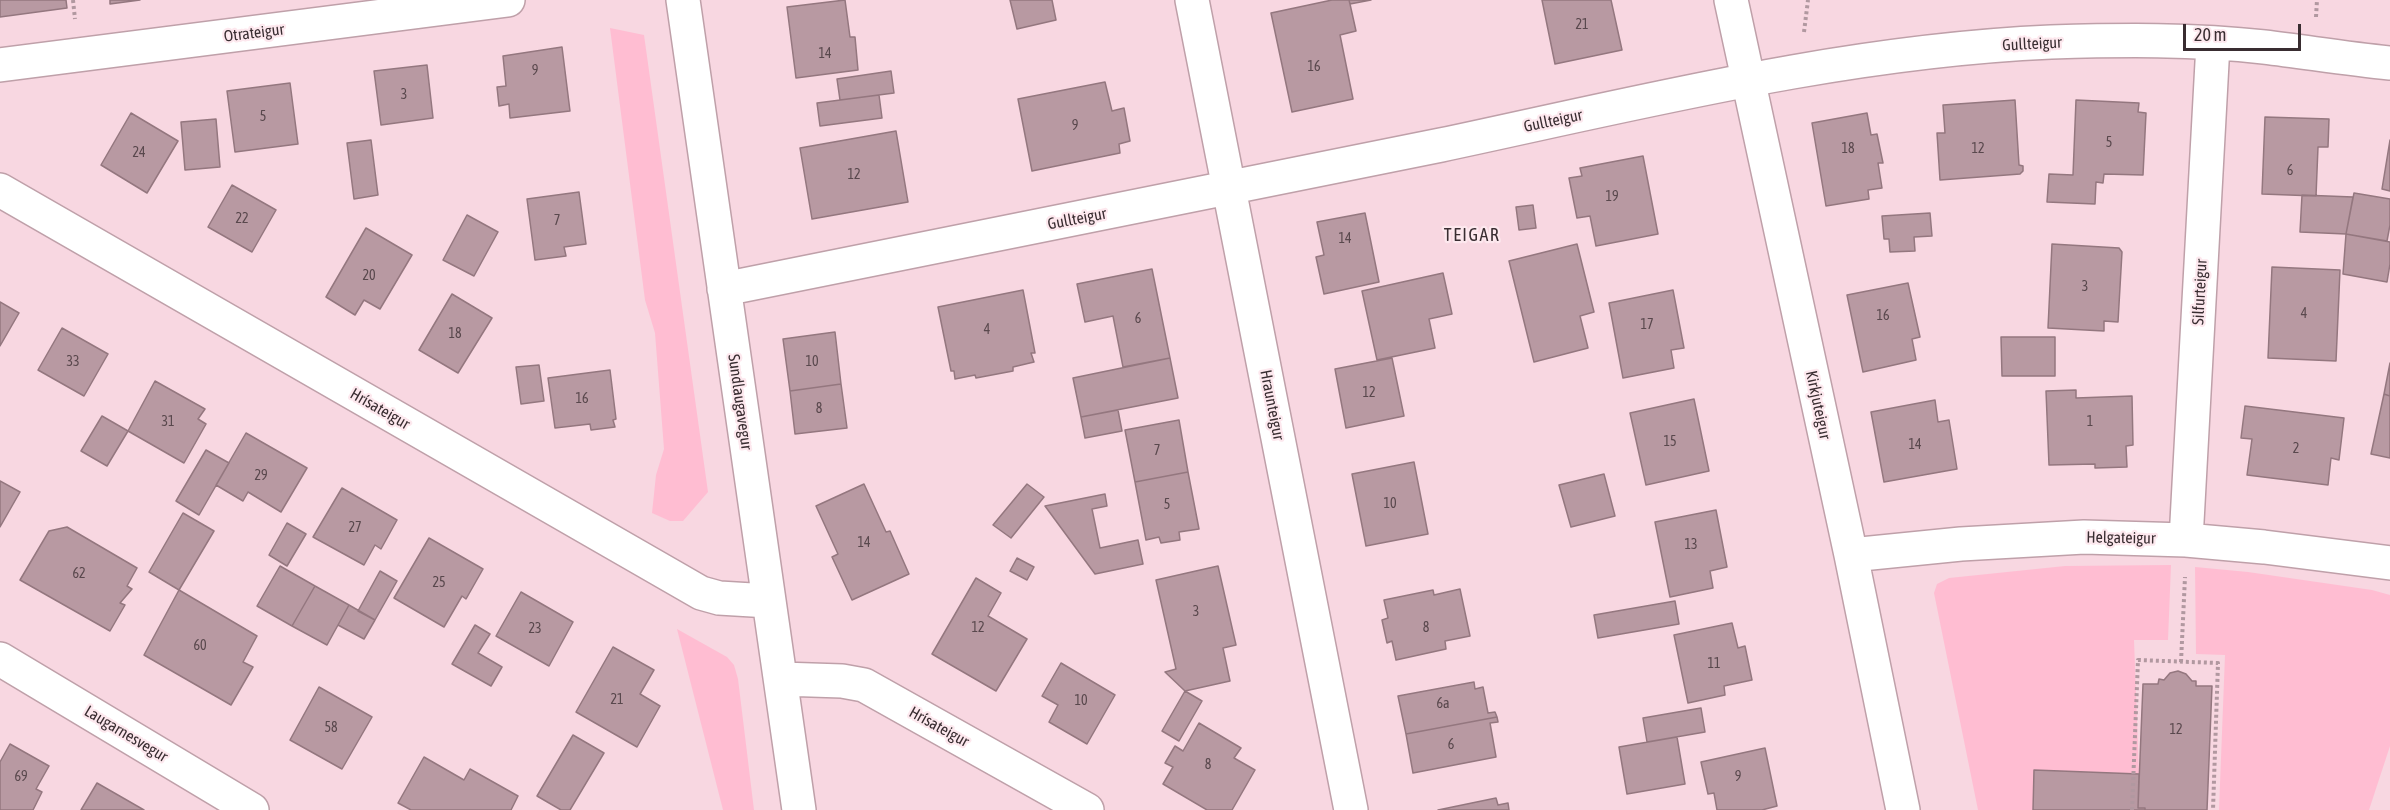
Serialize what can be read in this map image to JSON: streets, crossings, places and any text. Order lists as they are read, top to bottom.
{
  "streets": {
    "street": [
      "Otrateigur",
      "Gullteigur",
      "Silfurteigur",
      "Sundlaugavegur",
      "Hraunteigur",
      "Kirkjuteigur",
      "Hrísateigur",
      "Helgateigur",
      "Laugarnesvegur"
    ]
  },
  "crossings": [
    ["Gullteigur", "Silfurteigur"],
    ["Gullteigur", "Sundlaugavegur"],
    ["Gullteigur", "Hraunteigur"],
    ["Gullteigur", "Kirkjuteigur"],
    ["Silfurteigur", "Helgateigur"],
    ["Sundlaugavegur", "Hrísateigur"],
    ["Kirkjuteigur", "Helgateigur"]
  ],
  "districts": ["TEIGAR"],
  "house_numbers": [
    "21",
    "14",
    "16",
    "9",
    "3",
    "5",
    "9",
    "5",
    "18",
    "12",
    "24",
    "6",
    "12",
    "19",
    "22",
    "7",
    "14",
    "20",
    "3",
    "4",
    "16",
    "6",
    "17",
    "4",
    "18",
    "33",
    "10",
    "12",
    "16",
    "8",
    "31",
    "1",
    "15",
    "14",
    "2",
    "7",
    "29",
    "10",
    "5",
    "27",
    "14",
    "13",
    "62",
    "25",
    "3",
    "12",
    "8",
    "23",
    "60",
    "11",
    "21",
    "10",
    "6a",
    "58",
    "12",
    "6",
    "8",
    "69",
    "9"
  ],
  "scale_bar": "20 m"
}
